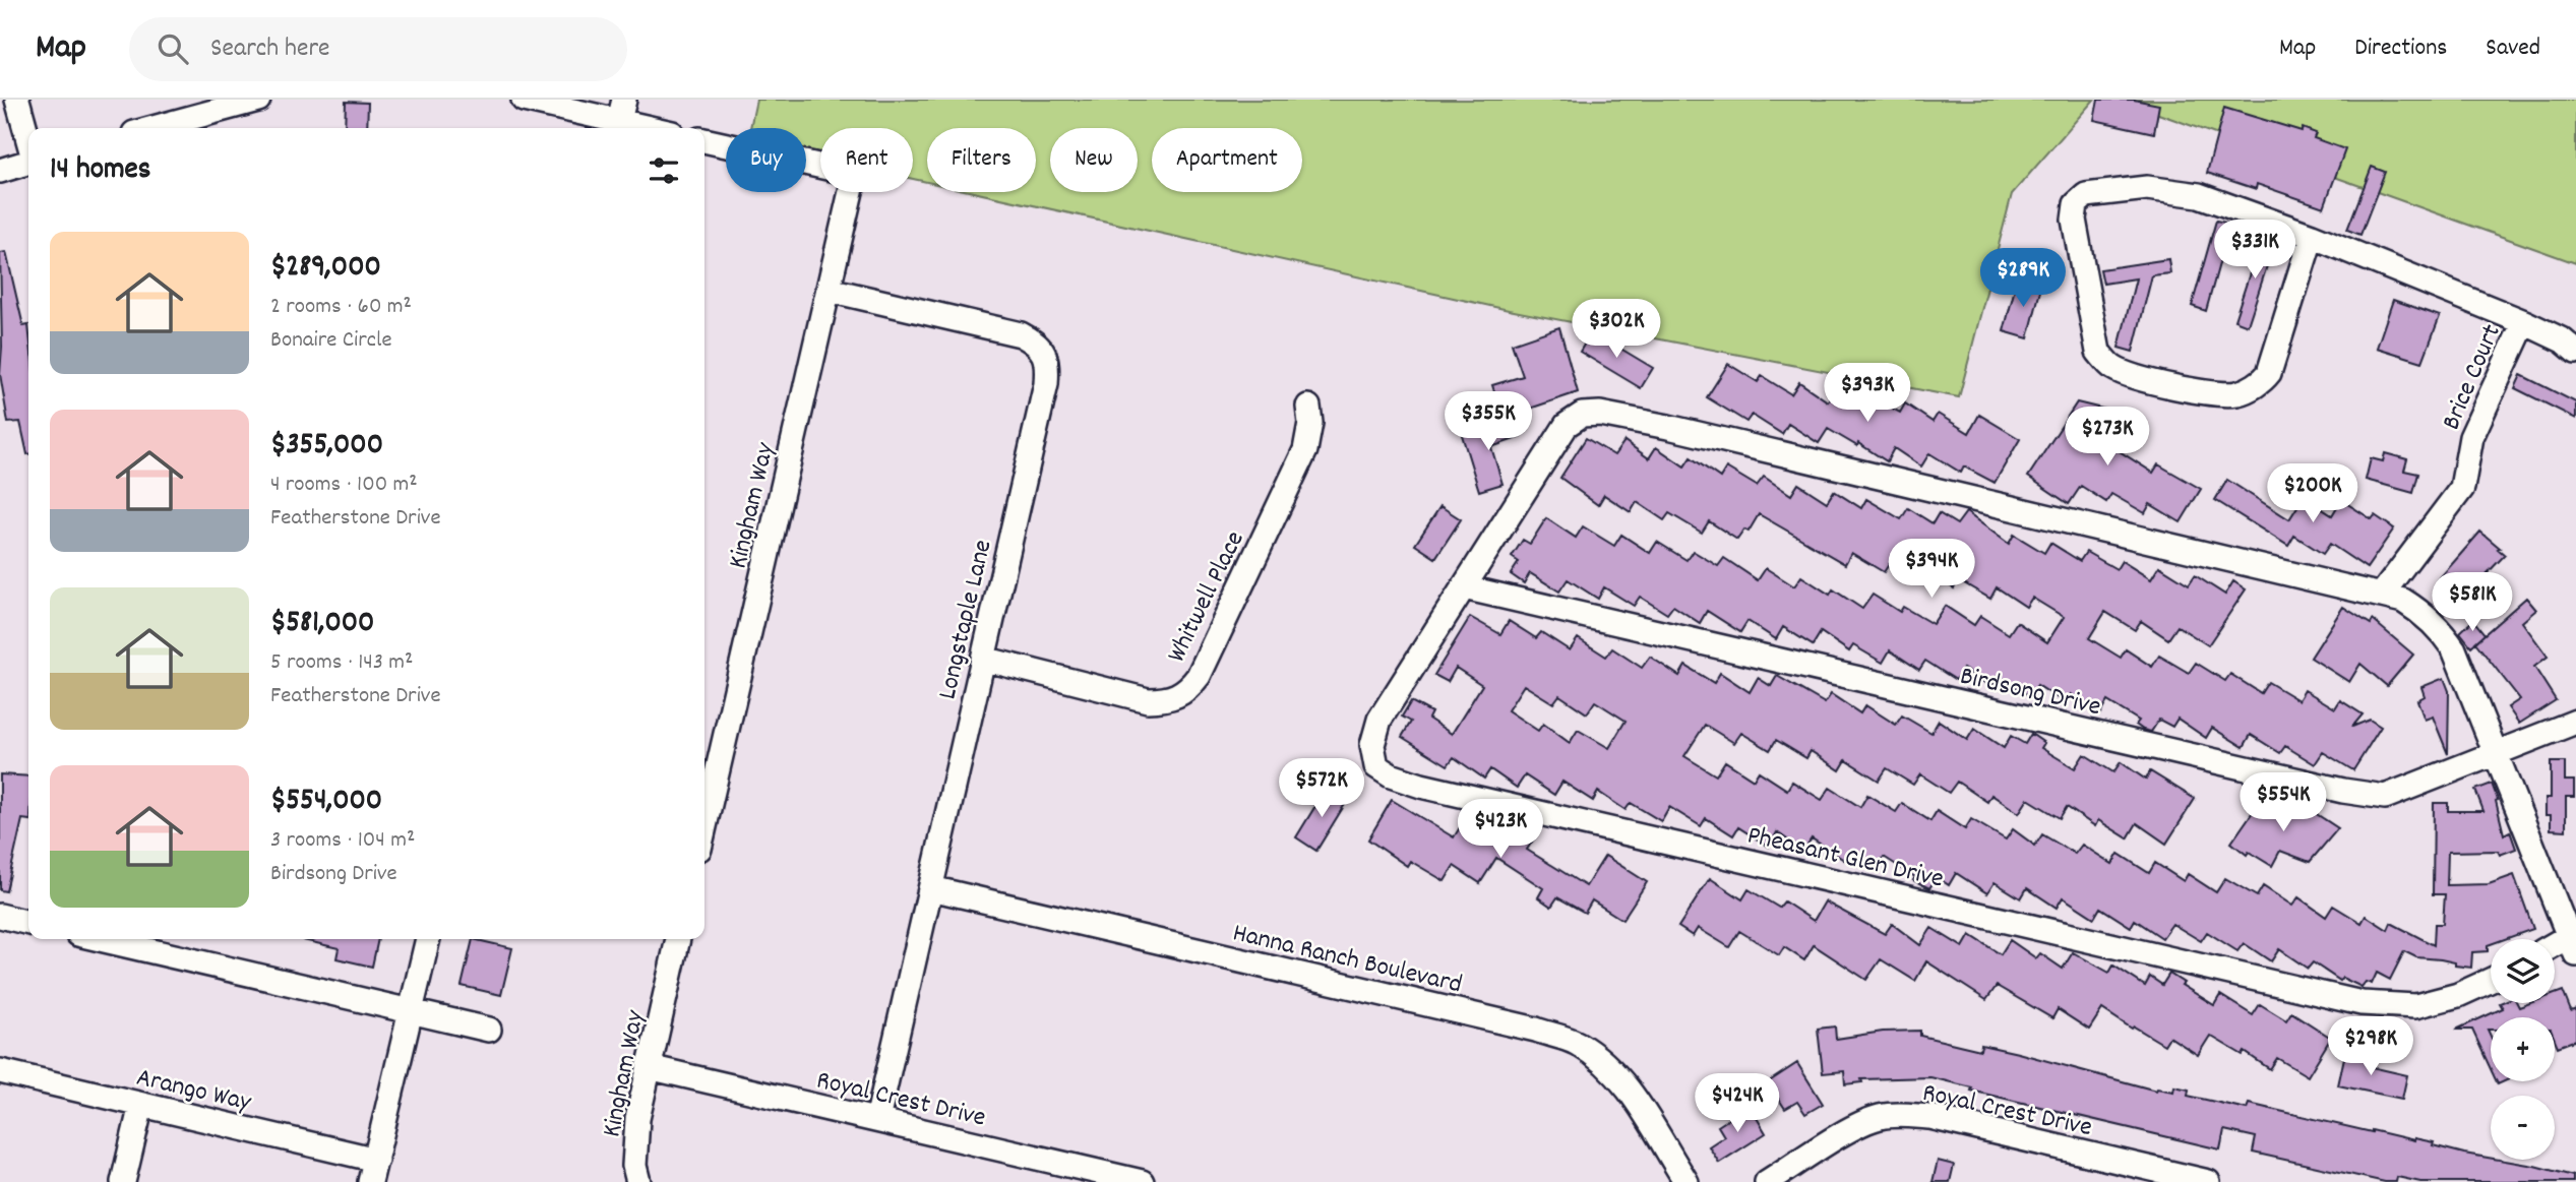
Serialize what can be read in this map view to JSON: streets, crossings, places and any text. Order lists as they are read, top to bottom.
{
  "streets": {
    "street": [
      "Brice Court",
      "Kingham Way",
      "Whitwell Place",
      "Longstaple Lane",
      "Birdsong Drive",
      "Pheasant Glen Drive",
      "Hanna Ranch Boulevard",
      "Arango Way",
      "Royal Crest Drive"
    ]
  },
  "crossings": [
    ["Brice Court", "Pheasant Glen Drive"],
    ["Kingham Way", "Longstaple Lane"],
    ["Kingham Way", "Royal Crest Drive"],
    ["Whitwell Place", "Longstaple Lane"],
    ["Longstaple Lane", "Hanna Ranch Boulevard"],
    ["Longstaple Lane", "Royal Crest Drive"],
    ["Birdsong Drive", "Pheasant Glen Drive"]
  ],
  "page": {
    "header": "Map",
    "search": "Search here",
    "nav": ["Map", "Directions", "Saved"],
    "chip": [
      "Buy",
      "Rent",
      "Filters",
      "New",
      "Apartment"
    ],
    "heading": "14 homes",
    "list": [
      {
        "name": "$289,000",
        "note": "2 rooms · 60 m² · Bonaire Circle"
      },
      {
        "name": "$355,000",
        "note": "4 rooms · 100 m² · Featherstone Drive"
      },
      {
        "name": "$581,000",
        "note": "5 rooms · 143 m² · Featherstone Drive"
      },
      {
        "name": "$554,000",
        "note": "3 rooms · 104 m² · Birdsong Drive"
      }
    ],
    "price": [
      "$331K",
      "$289K",
      "$302K",
      "$393K",
      "$355K",
      "$273K",
      "$200K",
      "$394K",
      "$581K",
      "$572K",
      "$554K",
      "$423K",
      "$298K",
      "$424K"
    ],
    "map_buttons": ["+", "−"]
  }
}
